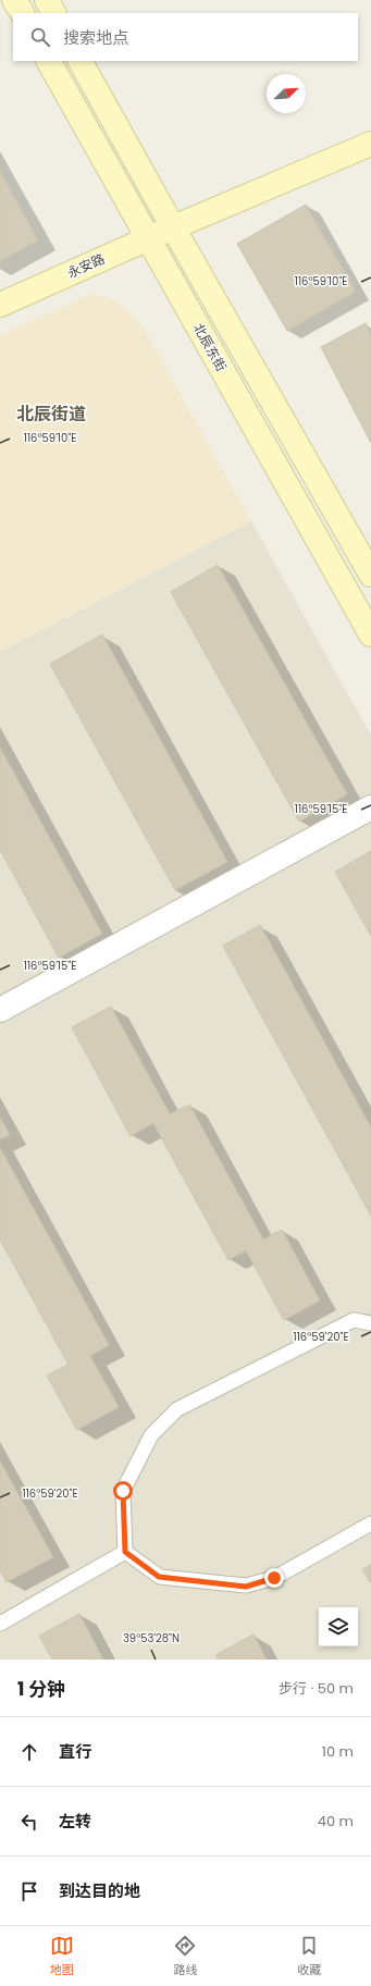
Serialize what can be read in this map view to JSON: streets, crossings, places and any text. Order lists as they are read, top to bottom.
{
  "streets": {
    "main road": ["永安路", "北辰东街"]
  },
  "crossings": [
    ["永安路", "北辰东街"]
  ],
  "districts": ["北辰街道"],
  "north": "top right",
  "page": {
    "search": "搜索地点",
    "heading": ["1 分钟", "步行 · 50 m"],
    "list": [
      ["直行", "10 m"],
      ["左转", "40 m"],
      "到达目的地"
    ],
    "nav": ["地图", "路线", "收藏"]
  },
  "coordinates": [
    "116°59'10\"E",
    "116°59'15\"E",
    "116°59'20\"E",
    "39°53'28\"N"
  ]
}
